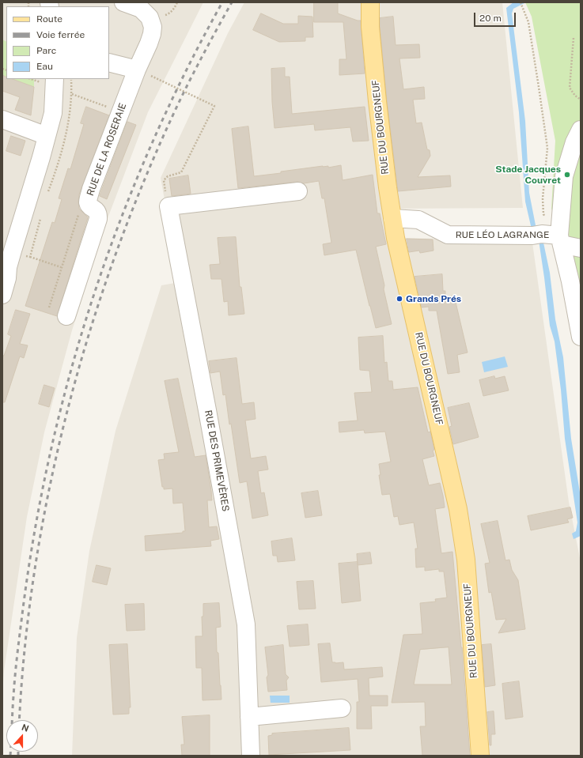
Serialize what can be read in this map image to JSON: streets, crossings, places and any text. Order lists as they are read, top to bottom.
{
  "streets": {
    "main road": ["RUE DU BOURGNEUF"],
    "street": ["RUE DE LA ROSERAIE", "RUE LÉO LAGRANGE", "RUE DES PRIMEVÈRES"]
  },
  "crossings": [
    ["RUE DU BOURGNEUF", "RUE LÉO LAGRANGE"]
  ],
  "places": ["Stade Jacques Couvret", "Grands Prés"],
  "legend": [
    "Route",
    "Voie ferrée",
    "Parc",
    "Eau"
  ],
  "scale_bar": "20 m",
  "north": "top"
}
